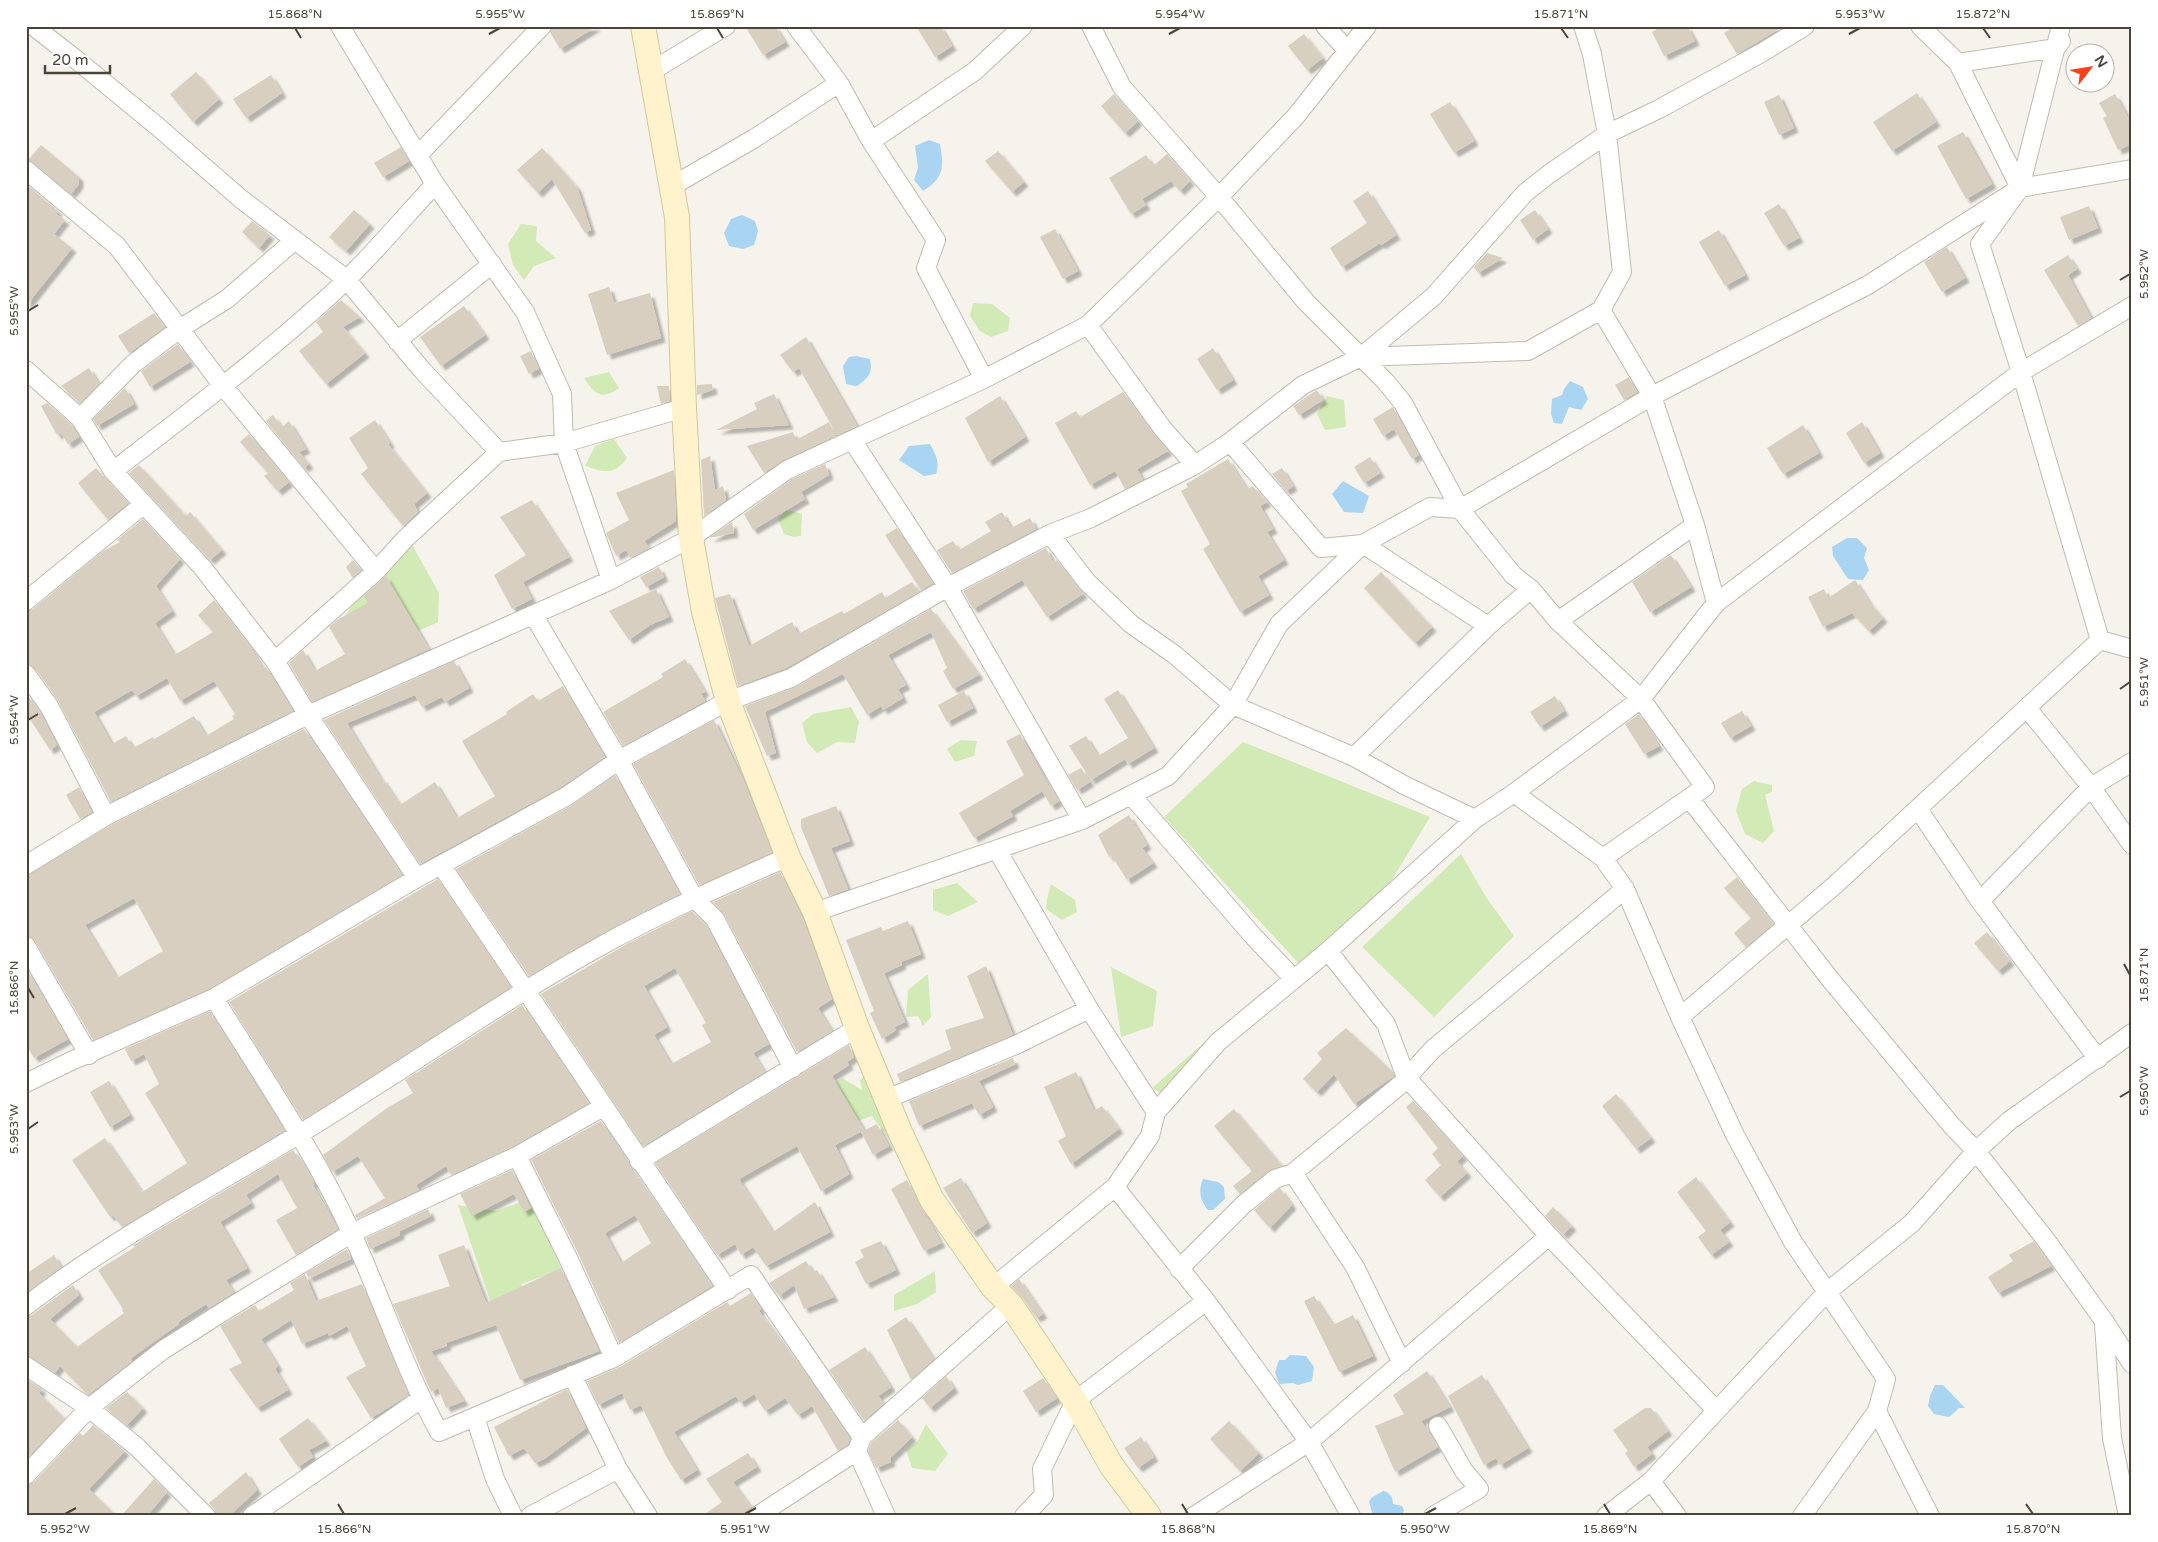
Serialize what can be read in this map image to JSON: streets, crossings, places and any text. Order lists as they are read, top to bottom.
{
  "scale_bar": "20 m",
  "north": "top right",
  "coordinates": [
    "15.868°N",
    "5.955°W",
    "15.869°N",
    "5.954°W",
    "15.871°N",
    "5.953°W",
    "15.872°N",
    "5.952°W",
    "5.951°W",
    "15.866°N",
    "5.950°W",
    "15.870°N"
  ]
}
